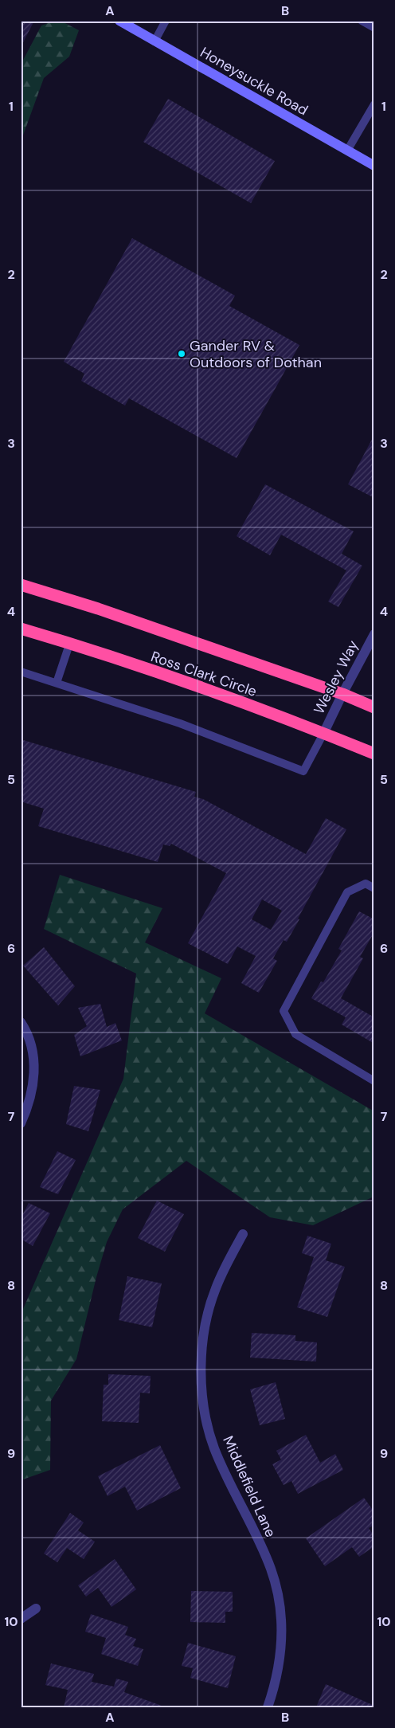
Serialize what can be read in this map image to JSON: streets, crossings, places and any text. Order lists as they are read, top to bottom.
{
  "streets": {
    "highway": ["Ross Clark Circle"],
    "main road": ["Honeysuckle Road"],
    "street": ["Wesley Way", "Middlefield Lane"]
  },
  "crossings": [
    ["Ross Clark Circle", "Wesley Way"]
  ],
  "places": ["Gander RV & Outdoors of Dothan"],
  "grid": {
    "columns": ["A", "B"],
    "rows": [
      "1",
      "2",
      "3",
      "4",
      "5",
      "6",
      "7",
      "8",
      "9",
      "10"
    ]
  }
}
